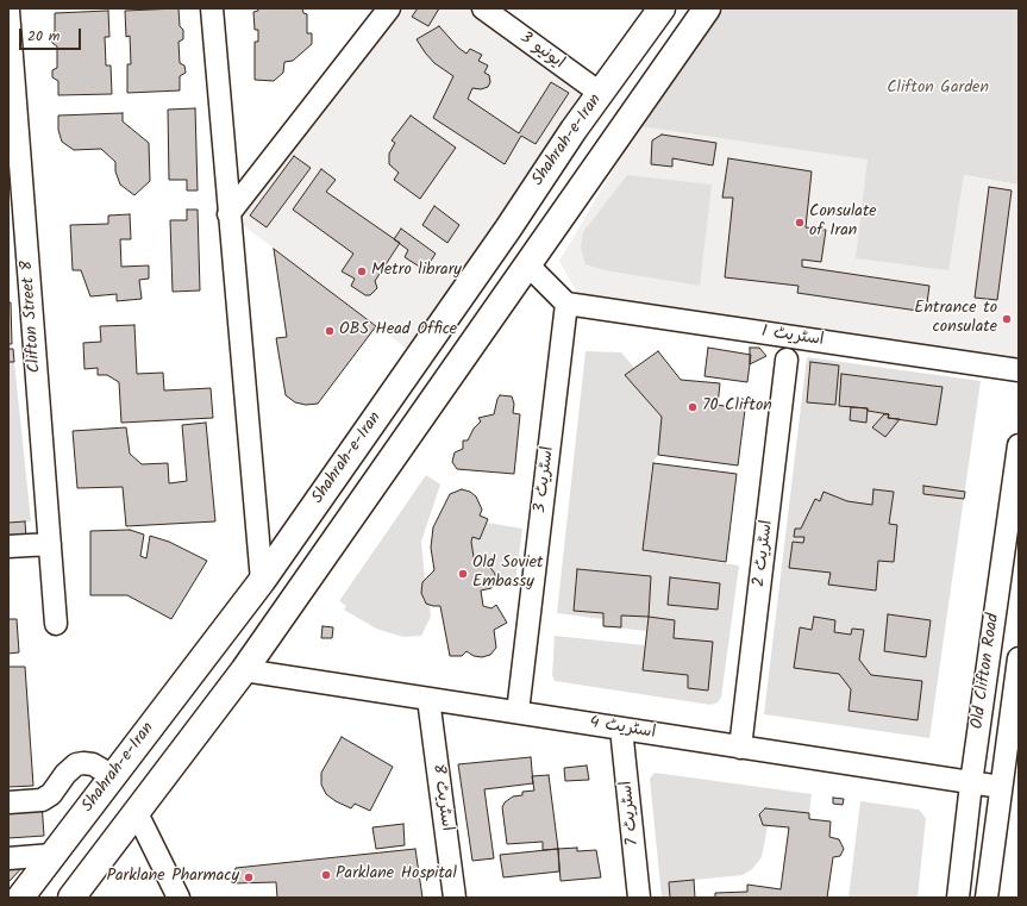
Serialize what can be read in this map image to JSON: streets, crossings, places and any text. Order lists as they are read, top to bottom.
{
  "streets": {
    "main road": ["Shahrah-e-Iran"],
    "street": [
      "ایونیو 3",
      "Clifton Street 8",
      "اسٹریٹ 1",
      "اسٹریٹ 3",
      "اسٹریٹ 2",
      "Old Clifton Road",
      "اسٹریٹ 4",
      "اسٹریٹ 8",
      "اسٹریٹ 7"
    ]
  },
  "crossings": [
    ["ایونیو 3", "Shahrah-e-Iran"],
    ["اسٹریٹ 1", "اسٹریٹ 3"],
    ["اسٹریٹ 3", "اسٹریٹ 4"],
    ["اسٹریٹ 2", "اسٹریٹ 4"],
    ["Old Clifton Road", "اسٹریٹ 4"],
    ["اسٹریٹ 4", "اسٹریٹ 8"],
    ["اسٹریٹ 4", "اسٹریٹ 7"]
  ],
  "parks": ["Clifton Garden"],
  "places": [
    "Consulate of Iran",
    "Metro library",
    "Entrance to consulate",
    "OBS Head Office",
    "70 Clifton",
    "Old Soviet Embassy",
    "Parklane Hospital",
    "Parklane Pharmacy"
  ],
  "scale_bar": "20 m"
}
